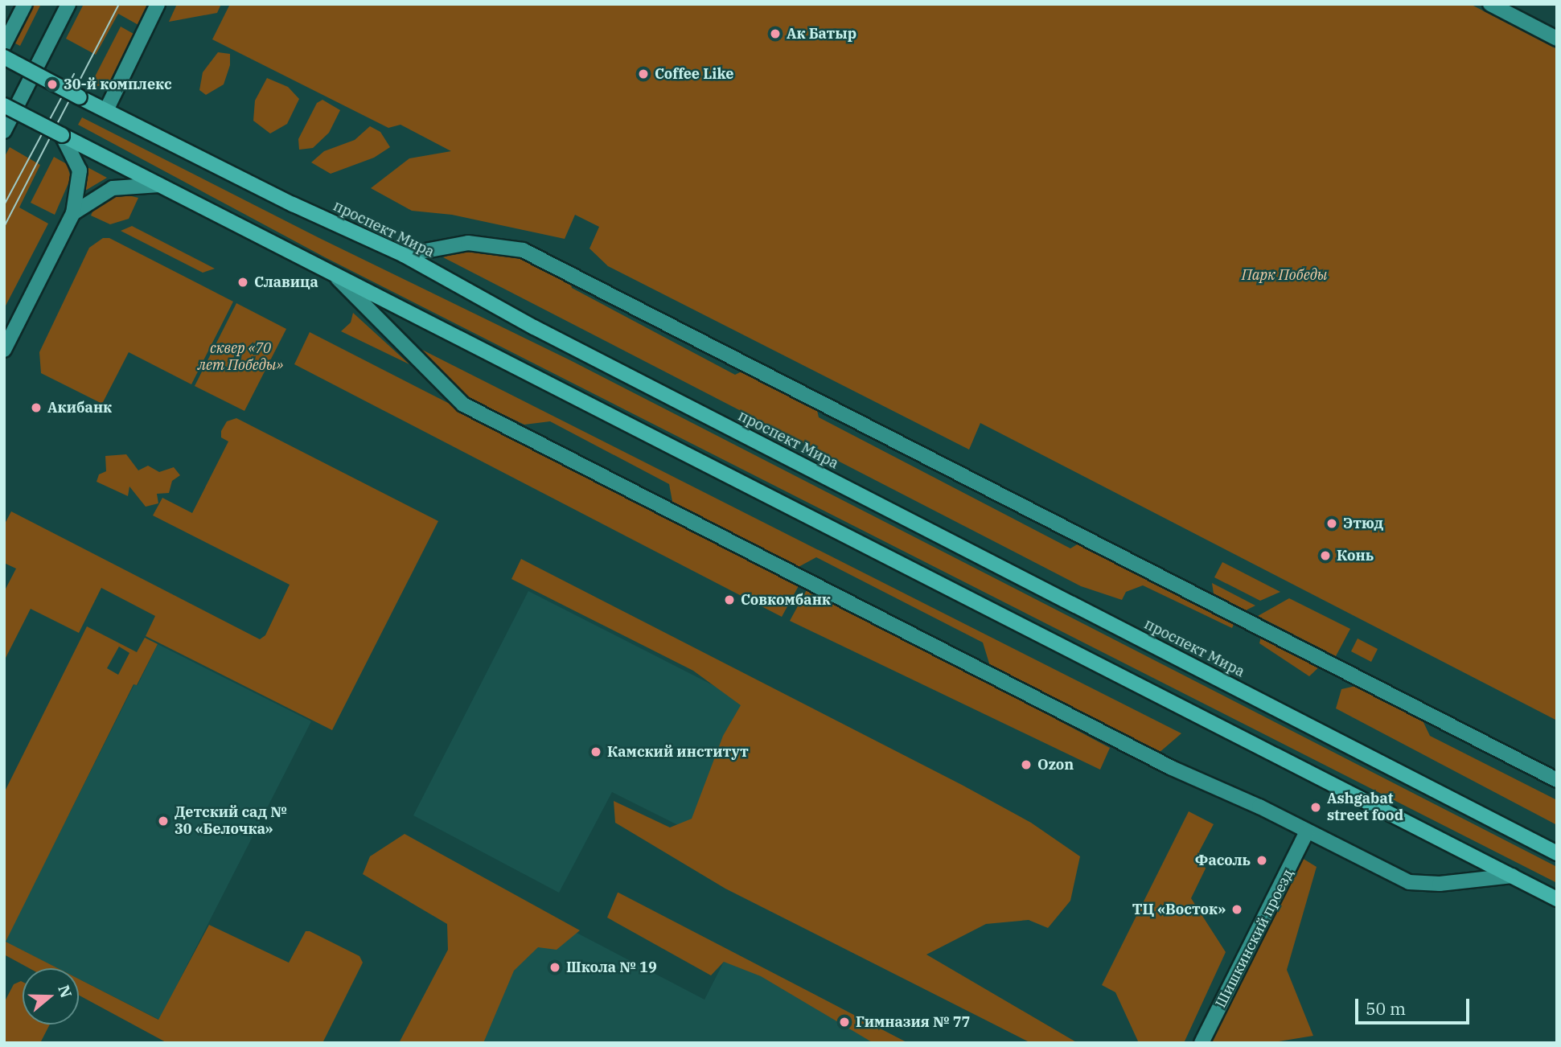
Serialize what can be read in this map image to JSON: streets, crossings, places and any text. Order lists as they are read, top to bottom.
{
  "streets": {
    "main road": ["проспект Мира"],
    "street": ["Шишкинский проезд"]
  },
  "parks": ["Парк Победы", "сквер «70 лет Победы»"],
  "places": [
    "Ак Батыр",
    "Coffee Like",
    "30-й комплекс",
    "Славица",
    "Акибанк",
    "Этюд",
    "Конь",
    "Совкомбанк",
    "Камский институт",
    "Ozon",
    "Ashgabat street food",
    "Детский сад № 30 «Белочка»",
    "Фасоль",
    "ТЦ «Восток»",
    "Школа № 19",
    "Гимназия № 77"
  ],
  "scale_bar": "50 m",
  "north": "right"
}
